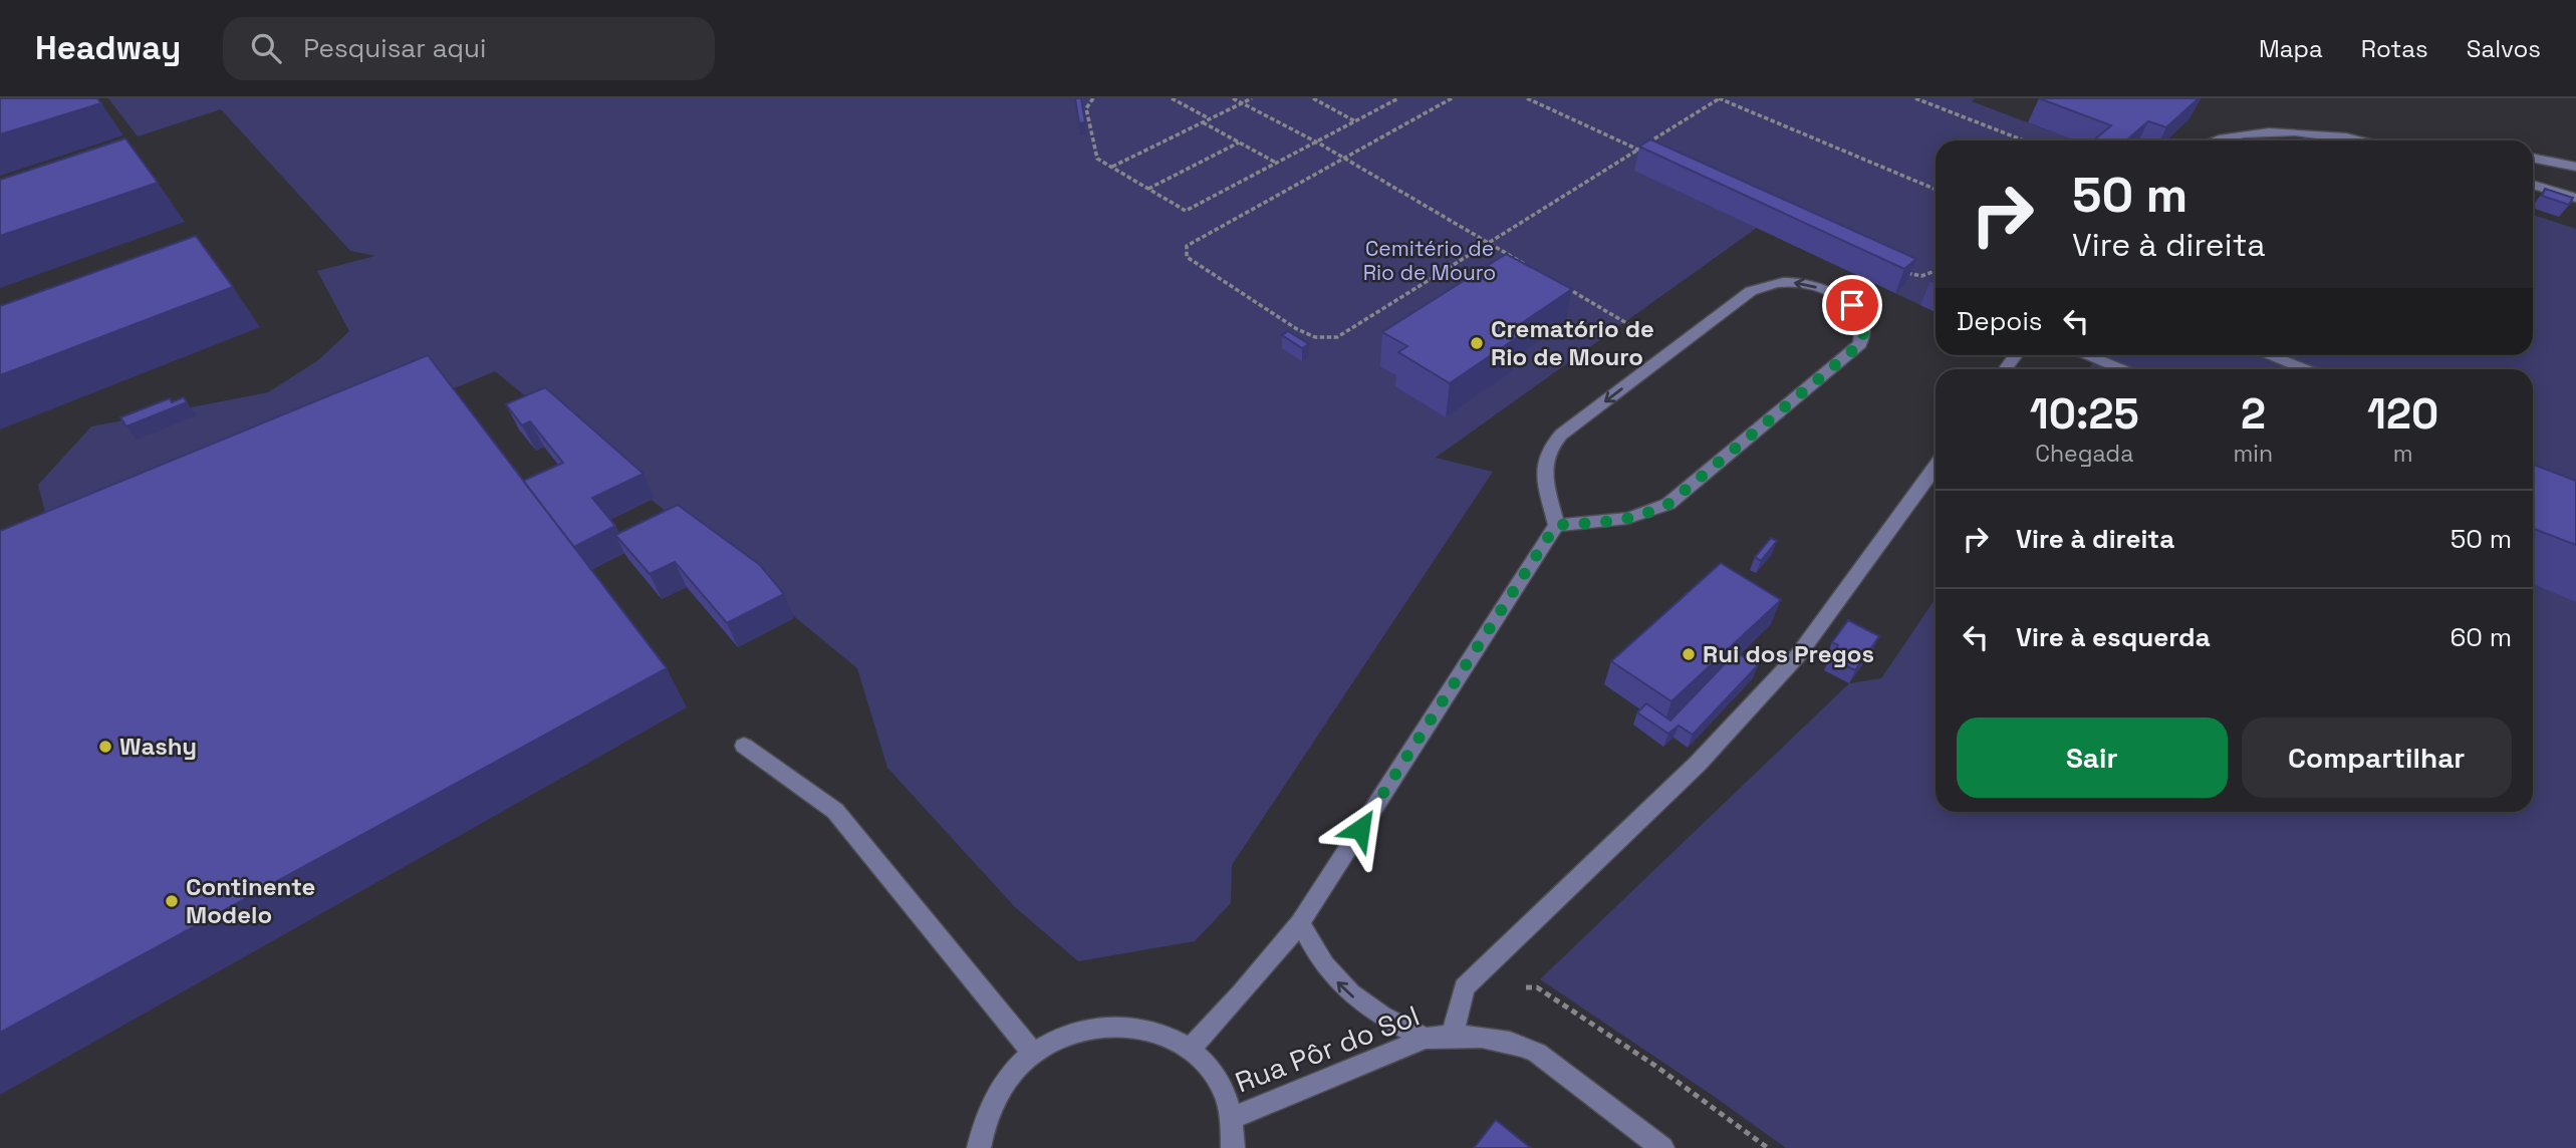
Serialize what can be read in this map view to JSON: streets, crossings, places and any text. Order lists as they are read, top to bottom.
{
  "streets": {
    "street": ["Rua Pôr do Sol"]
  },
  "parks": ["Cemitério de Rio de Mouro"],
  "places": [
    "Crematório de Rio de Mouro",
    "Rui dos Pregos",
    "Washy",
    "Continente Modelo"
  ],
  "page": {
    "header": "Headway",
    "search": "Pesquisar aqui",
    "nav": ["Mapa", "Rotas", "Salvos"],
    "turn": ["50 m", "Vire à direita"],
    "then": "Depois",
    "eta": [
      "10:25",
      "Chegada",
      "2",
      "min",
      "120",
      "m"
    ],
    "list": [
      {
        "name": "Vire à direita",
        "value": "50 m"
      },
      {
        "name": "Vire à esquerda",
        "value": "60 m"
      }
    ],
    "buttons": ["Sair", "Compartilhar"]
  }
}
